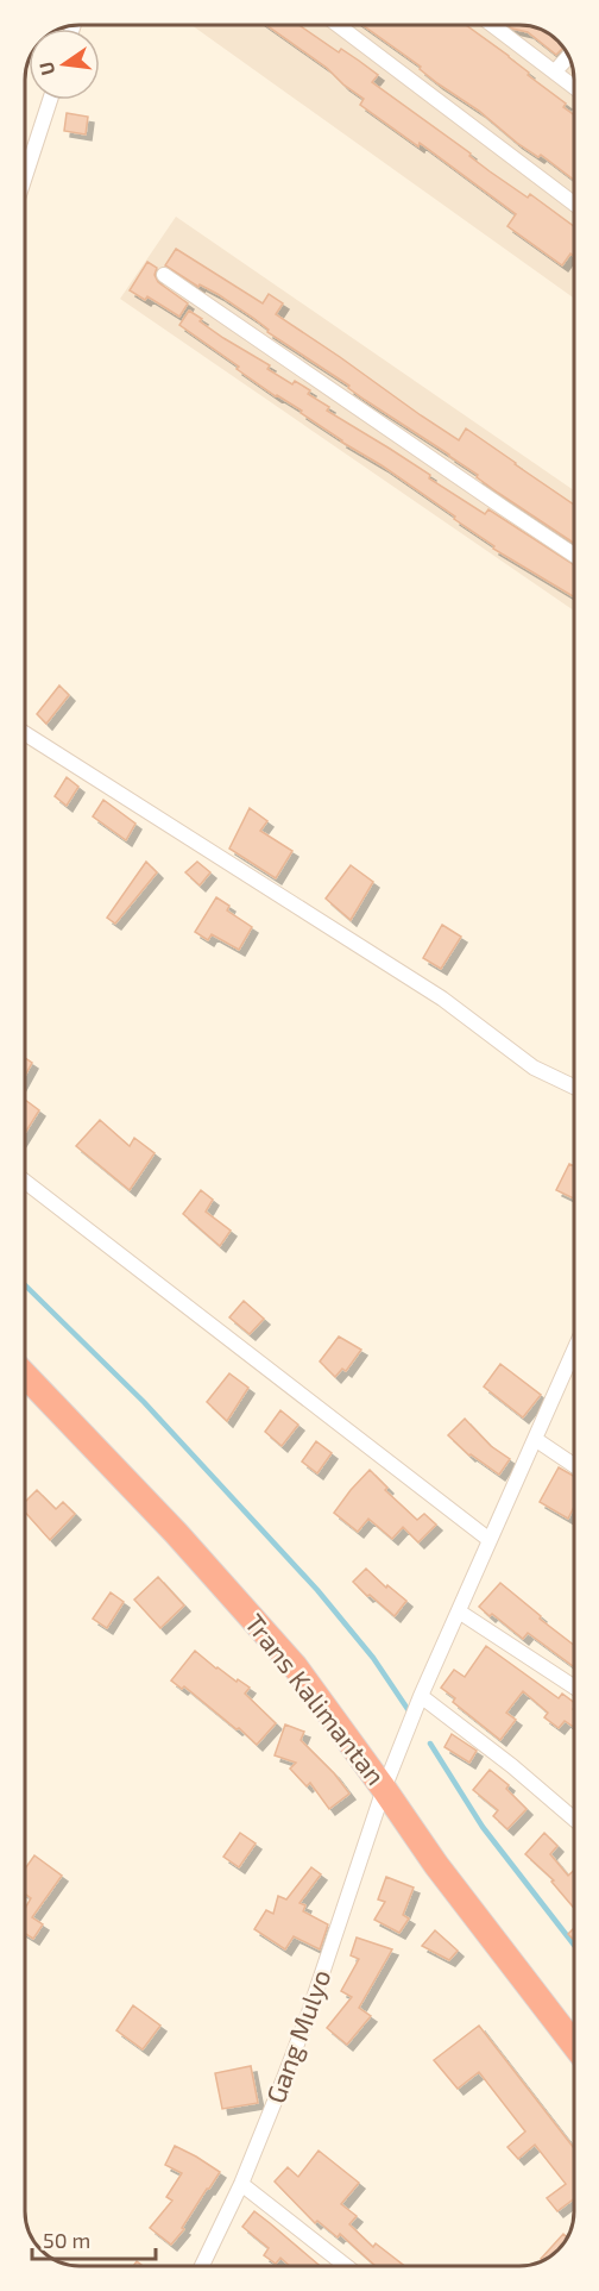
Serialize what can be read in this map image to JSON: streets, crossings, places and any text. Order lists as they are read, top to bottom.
{
  "streets": {
    "highway": ["Trans Kalimantan"],
    "street": ["Gang Mulyo"]
  },
  "crossings": [
    ["Trans Kalimantan", "Gang Mulyo"]
  ],
  "scale_bar": "50 m",
  "north": "left"
}
